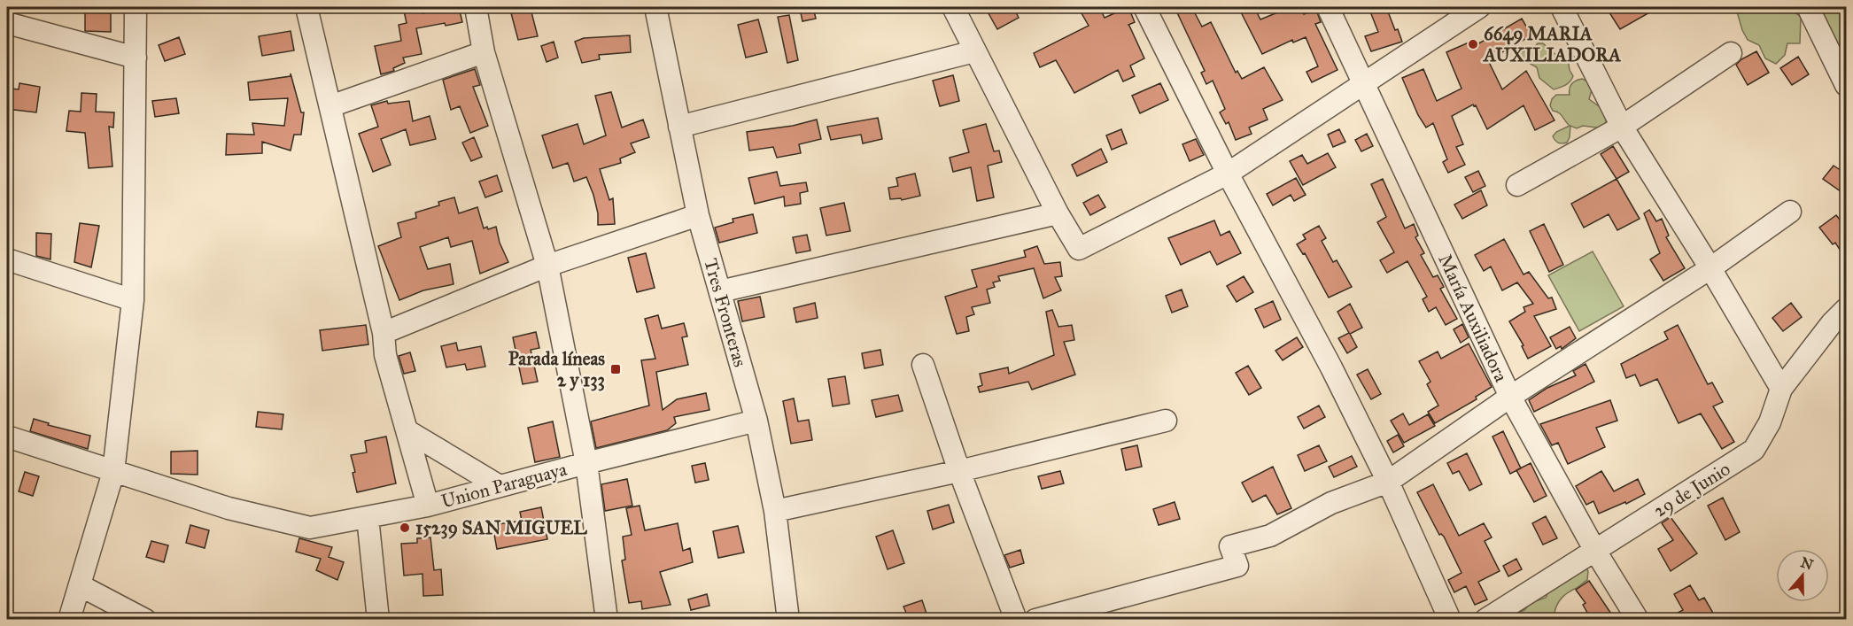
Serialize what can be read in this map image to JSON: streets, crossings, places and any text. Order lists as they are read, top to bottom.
{
  "streets": {
    "street": [
      "Tres Fronteras",
      "María Auxiliadora",
      "Union Paraguaya",
      "29 de Junio"
    ]
  },
  "crossings": [
    ["Tres Fronteras", "Union Paraguaya"],
    ["María Auxiliadora", "29 de Junio"]
  ],
  "places": {
    "other": ["6649 MARIA AUXILIADORA", "15239 SAN MIGUEL"],
    "transit": ["Parada líneas 2 y 133"]
  },
  "north": "top"
}
